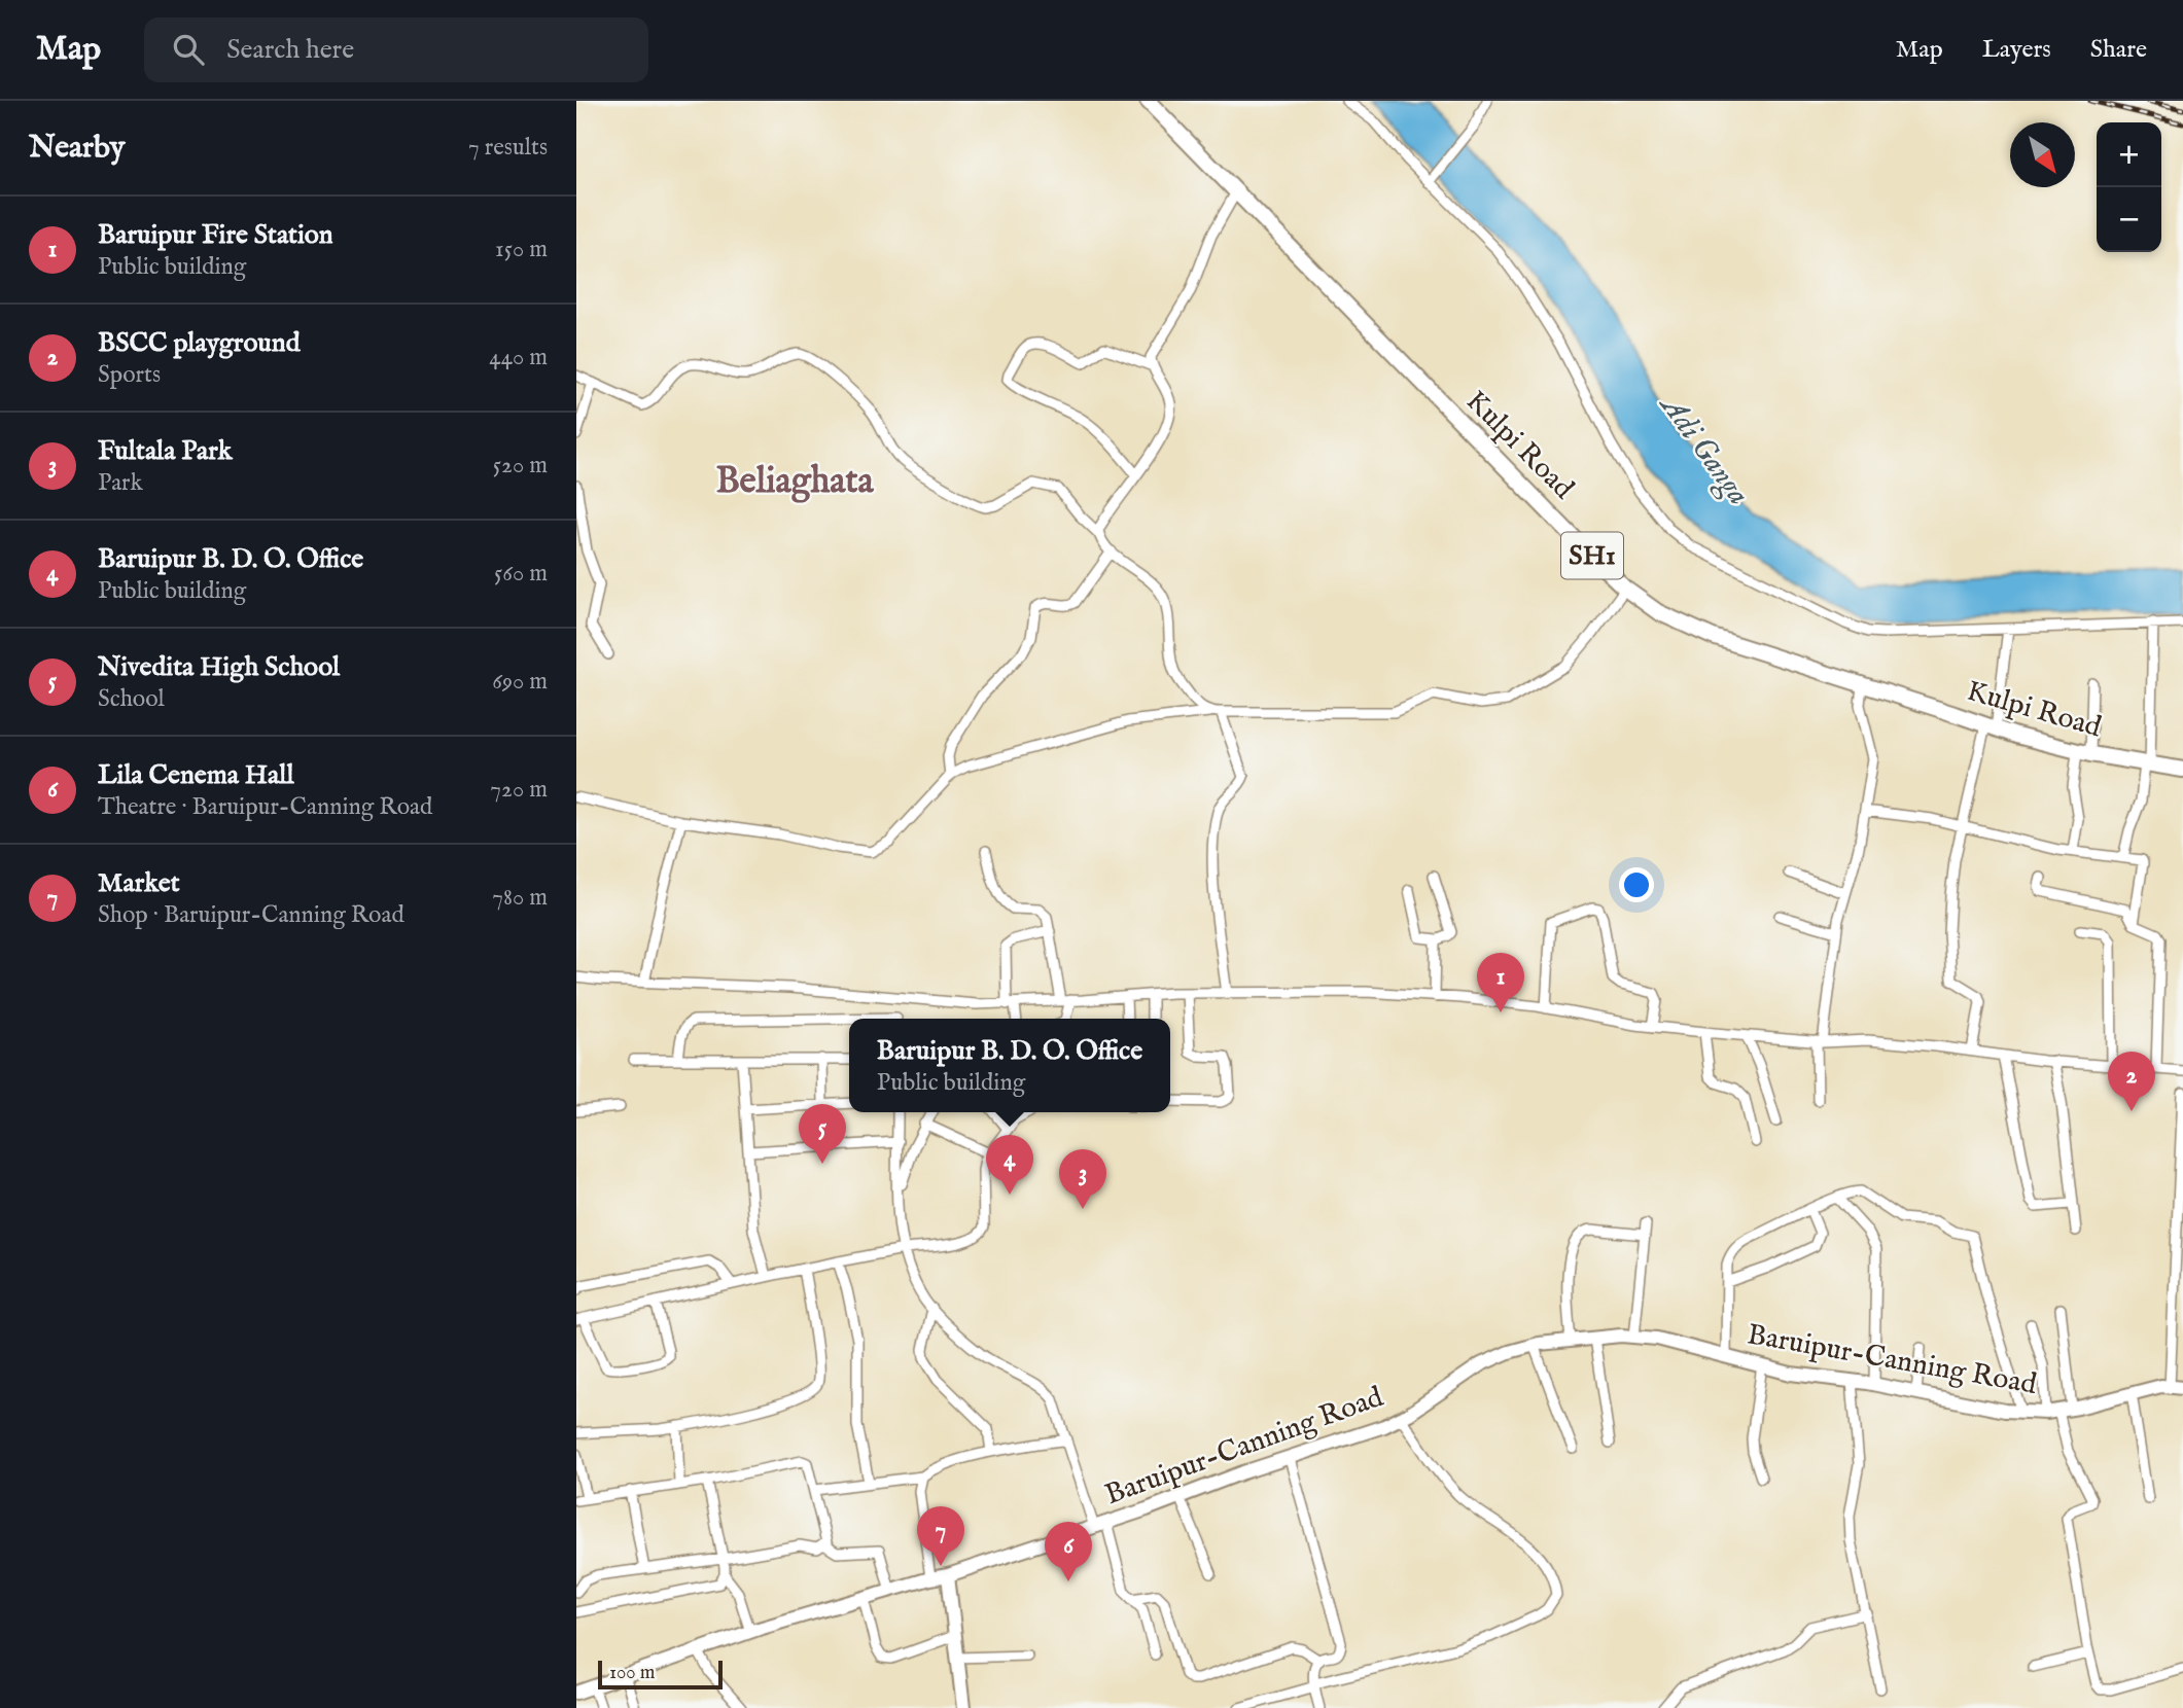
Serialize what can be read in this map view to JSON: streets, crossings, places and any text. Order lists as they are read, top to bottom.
{
  "streets": {
    "main road": ["Kulpi Road", "SH1", "Baruipur-Canning Road"]
  },
  "districts": ["Beliaghata"],
  "water": ["Adi Ganga"],
  "scale_bar": "100 m",
  "north": "bottom right",
  "page": {
    "header": "Map",
    "search": "Search here",
    "nav": ["Map", "Layers", "Share"],
    "heading": ["Nearby", "7 results"],
    "map_buttons": ["+", "−"],
    "list": [
      {
        "mark": "1",
        "name": "Baruipur Fire Station",
        "note": "Public building",
        "value": "150 m"
      },
      {
        "mark": "2",
        "name": "BSCC playground",
        "note": "Sports",
        "value": "440 m"
      },
      {
        "mark": "3",
        "name": "Fultala Park",
        "note": "Park",
        "value": "520 m"
      },
      {
        "mark": "4",
        "name": "Baruipur B. D. O. Office",
        "note": "Public building",
        "value": "560 m"
      },
      {
        "mark": "5",
        "name": "Nivedita High School",
        "note": "School",
        "value": "690 m"
      },
      {
        "mark": "6",
        "name": "Lila Cenema Hall",
        "note": "Theatre · Baruipur-Canning Road",
        "value": "720 m"
      },
      {
        "mark": "7",
        "name": "Market",
        "note": "Shop · Baruipur-Canning Road",
        "value": "780 m"
      }
    ],
    "pins": [
      "1",
      "2",
      "5",
      "4",
      "3",
      "7",
      "6"
    ],
    "popup": ["Baruipur B. D. O. Office", "Public building"],
    "scale": "100 m"
  }
}
